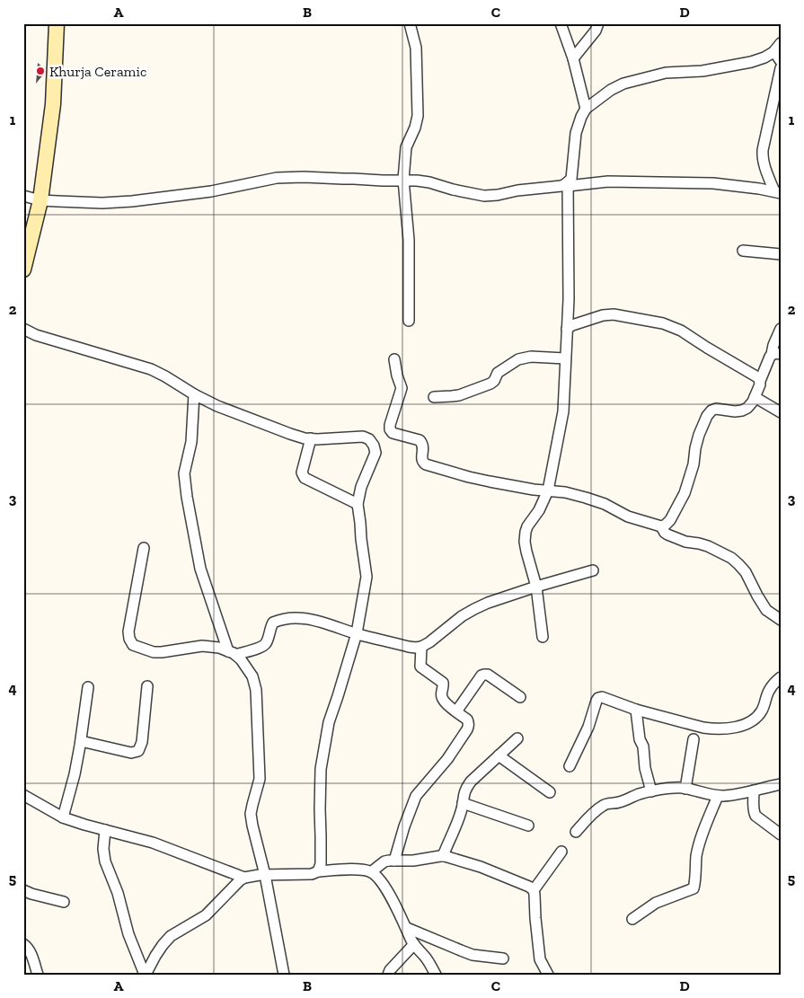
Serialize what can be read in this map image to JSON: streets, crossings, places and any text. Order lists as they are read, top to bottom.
{
  "places": ["Khurja Ceramic"],
  "grid": {
    "columns": [
      "A",
      "B",
      "C",
      "D"
    ],
    "rows": [
      "1",
      "2",
      "3",
      "4",
      "5"
    ]
  }
}
